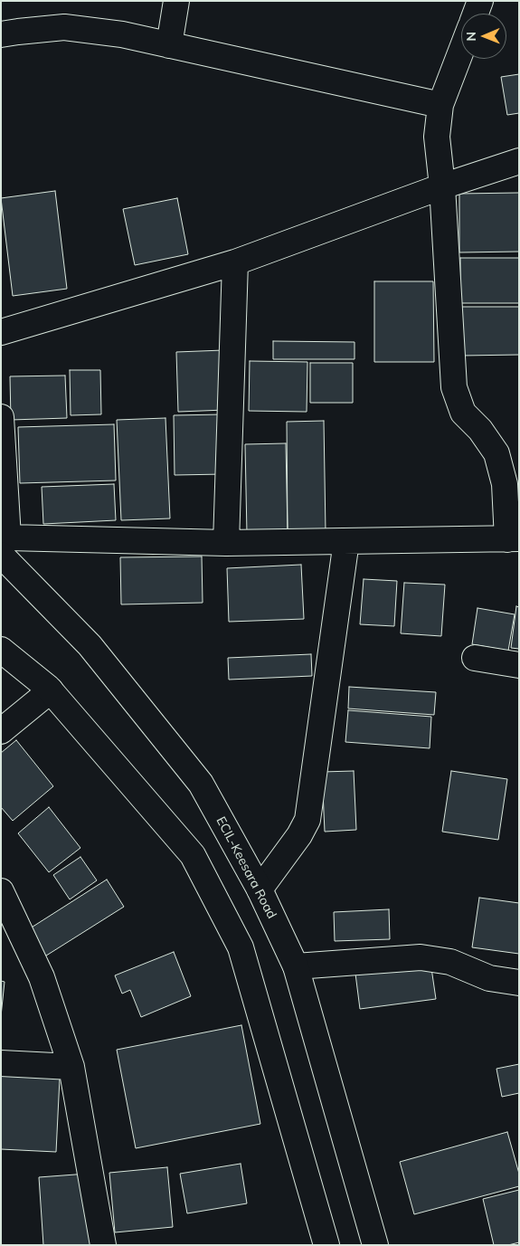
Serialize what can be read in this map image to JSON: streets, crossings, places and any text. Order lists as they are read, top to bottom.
{
  "streets": {
    "street": ["ECIL-Keesara Road"]
  },
  "north": "left"
}
